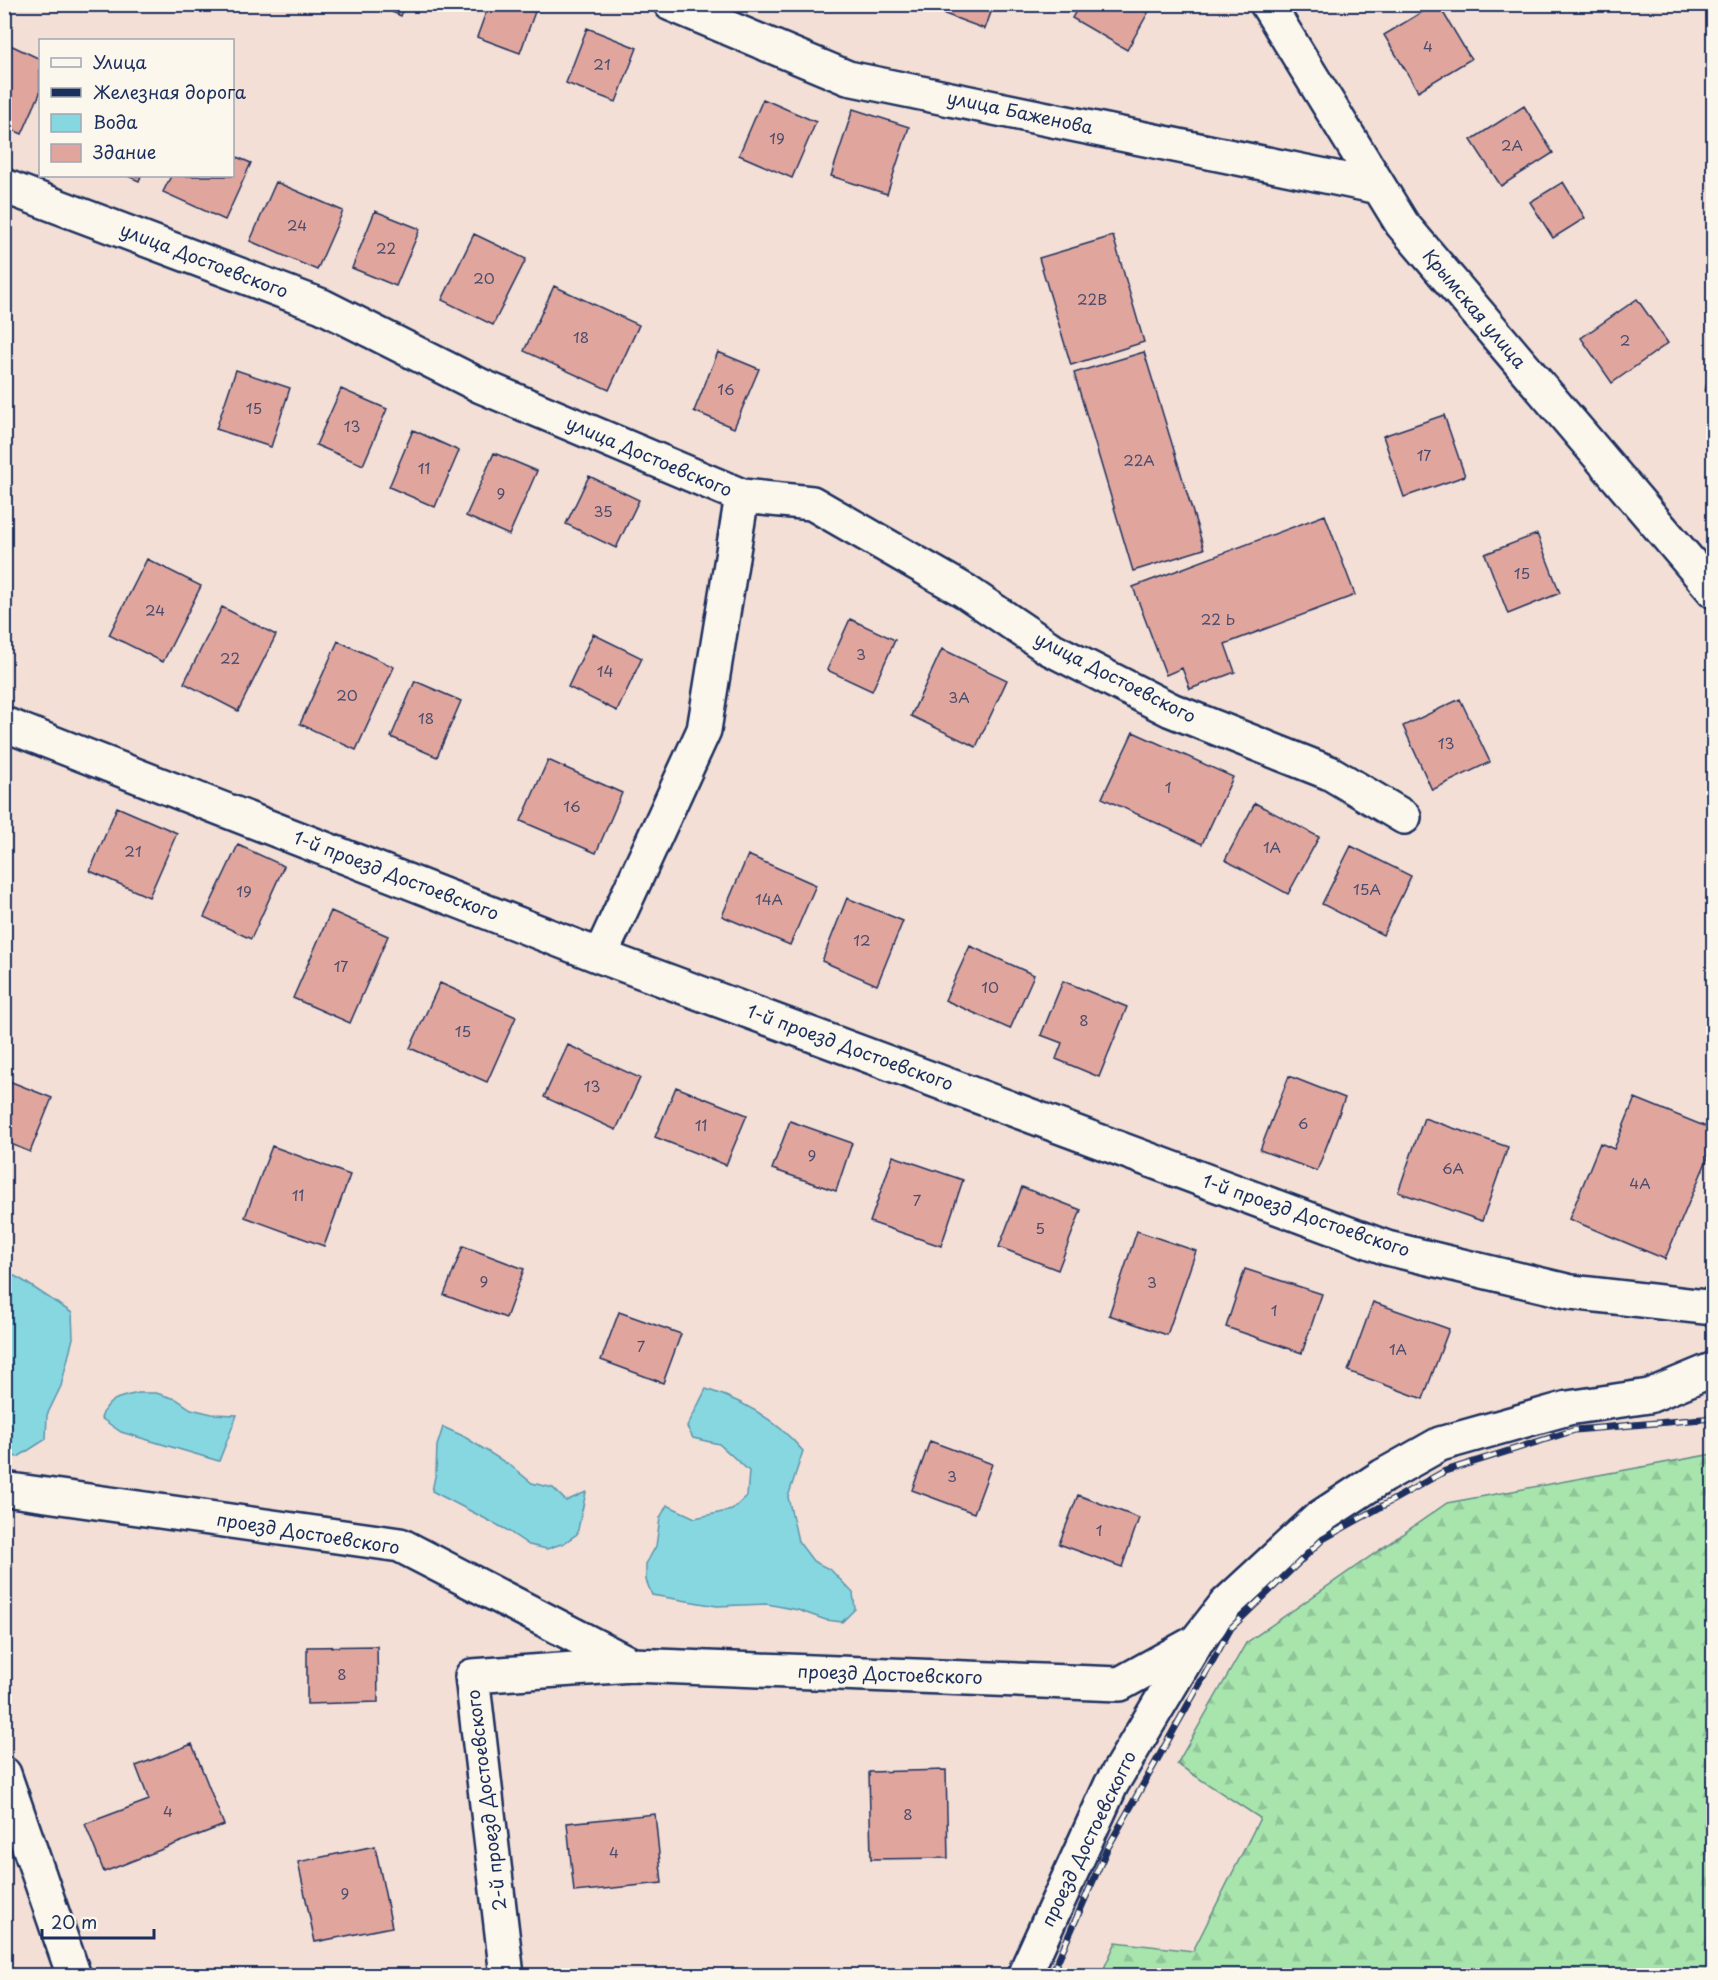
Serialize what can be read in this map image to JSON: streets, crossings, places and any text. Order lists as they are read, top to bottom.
{
  "streets": {
    "street": [
      "улица Баженова",
      "улица Достоевского",
      "Крымская улица",
      "1-й проезд Достоевского",
      "проезд Достоевского",
      "2-й проезд Достоевского",
      "проезд Достоевскогго"
    ]
  },
  "crossings": [
    ["улица Баженова", "Крымская улица"],
    ["проезд Достоевского", "2-й проезд Достоевского"],
    ["проезд Достоевского", "проезд Достоевскогго"]
  ],
  "house_numbers": [
    "4",
    "21",
    "19",
    "2А",
    "24",
    "22",
    "20",
    "22В",
    "18",
    "2",
    "16",
    "15",
    "13",
    "17",
    "22А",
    "11",
    "9",
    "35",
    "15",
    "24",
    "22 Ь",
    "3",
    "22",
    "14",
    "20",
    "3А",
    "18",
    "13",
    "1",
    "16",
    "1А",
    "21",
    "15А",
    "19",
    "14А",
    "12",
    "17",
    "10",
    "8",
    "15",
    "13",
    "6",
    "11",
    "9",
    "6А",
    "4А",
    "11",
    "7",
    "5",
    "9",
    "3",
    "1",
    "7",
    "1А",
    "3",
    "1",
    "8",
    "4",
    "8",
    "4",
    "9"
  ],
  "legend": [
    "Улица",
    "Железная дорога",
    "Вода",
    "Здание"
  ],
  "scale_bar": "20 m"
}
